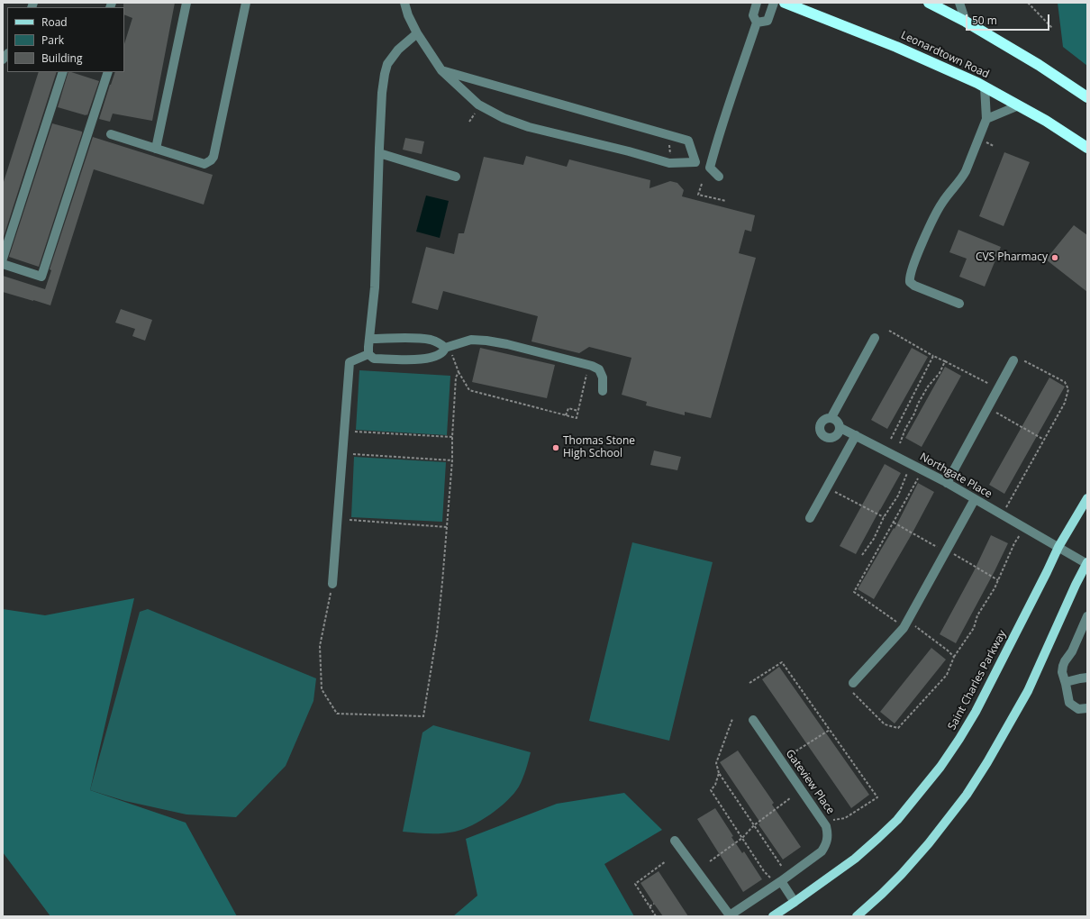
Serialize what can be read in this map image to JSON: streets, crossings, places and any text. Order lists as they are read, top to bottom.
{
  "streets": {
    "highway": ["Leonardtown Road"],
    "main road": ["Saint Charles Parkway"],
    "street": ["Northgate Place", "Gateview Place"]
  },
  "crossings": [
    ["Northgate Place", "Saint Charles Parkway"]
  ],
  "places": ["CVS Pharmacy", "Thomas Stone High School"],
  "legend": ["Road", "Park", "Building"],
  "scale_bar": "50 m"
}
